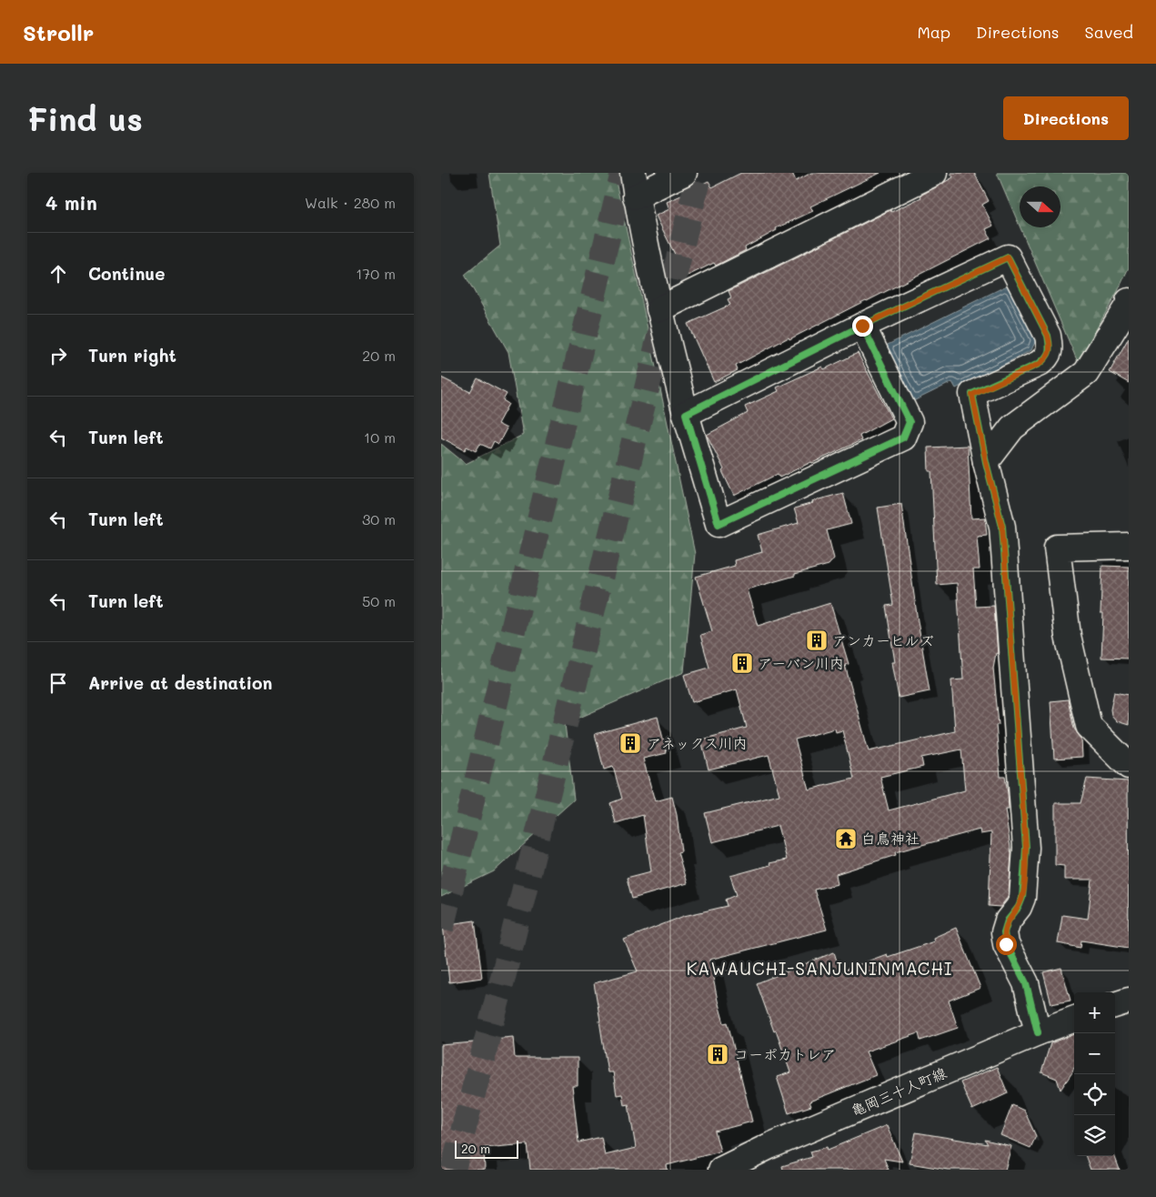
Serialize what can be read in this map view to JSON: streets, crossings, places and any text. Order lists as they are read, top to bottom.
{
  "streets": {
    "street": ["亀岡三十人町線"]
  },
  "districts": ["KAWAUCHI-SANJUNINMACHI"],
  "places": {
    "building": [
      "アンカーヒルズ",
      "アーバン川内",
      "アネックス川内",
      "コーポカトレア"
    ],
    "temple": ["白鳥神社"]
  },
  "scale_bar": "20 m",
  "north": "right",
  "page": {
    "header": "Strollr",
    "nav": ["Map", "Directions", "Saved"],
    "buttons": "Directions",
    "title": "Find us",
    "heading": ["4 min", "Walk · 280 m"],
    "list": [
      ["Continue", "170 m"],
      ["Turn right", "20 m"],
      ["Turn left", "10 m"],
      ["Turn left", "30 m"],
      ["Turn left", "50 m"],
      "Arrive at destination"
    ],
    "map_buttons": ["+", "−"],
    "scale": "20 m"
  }
}
